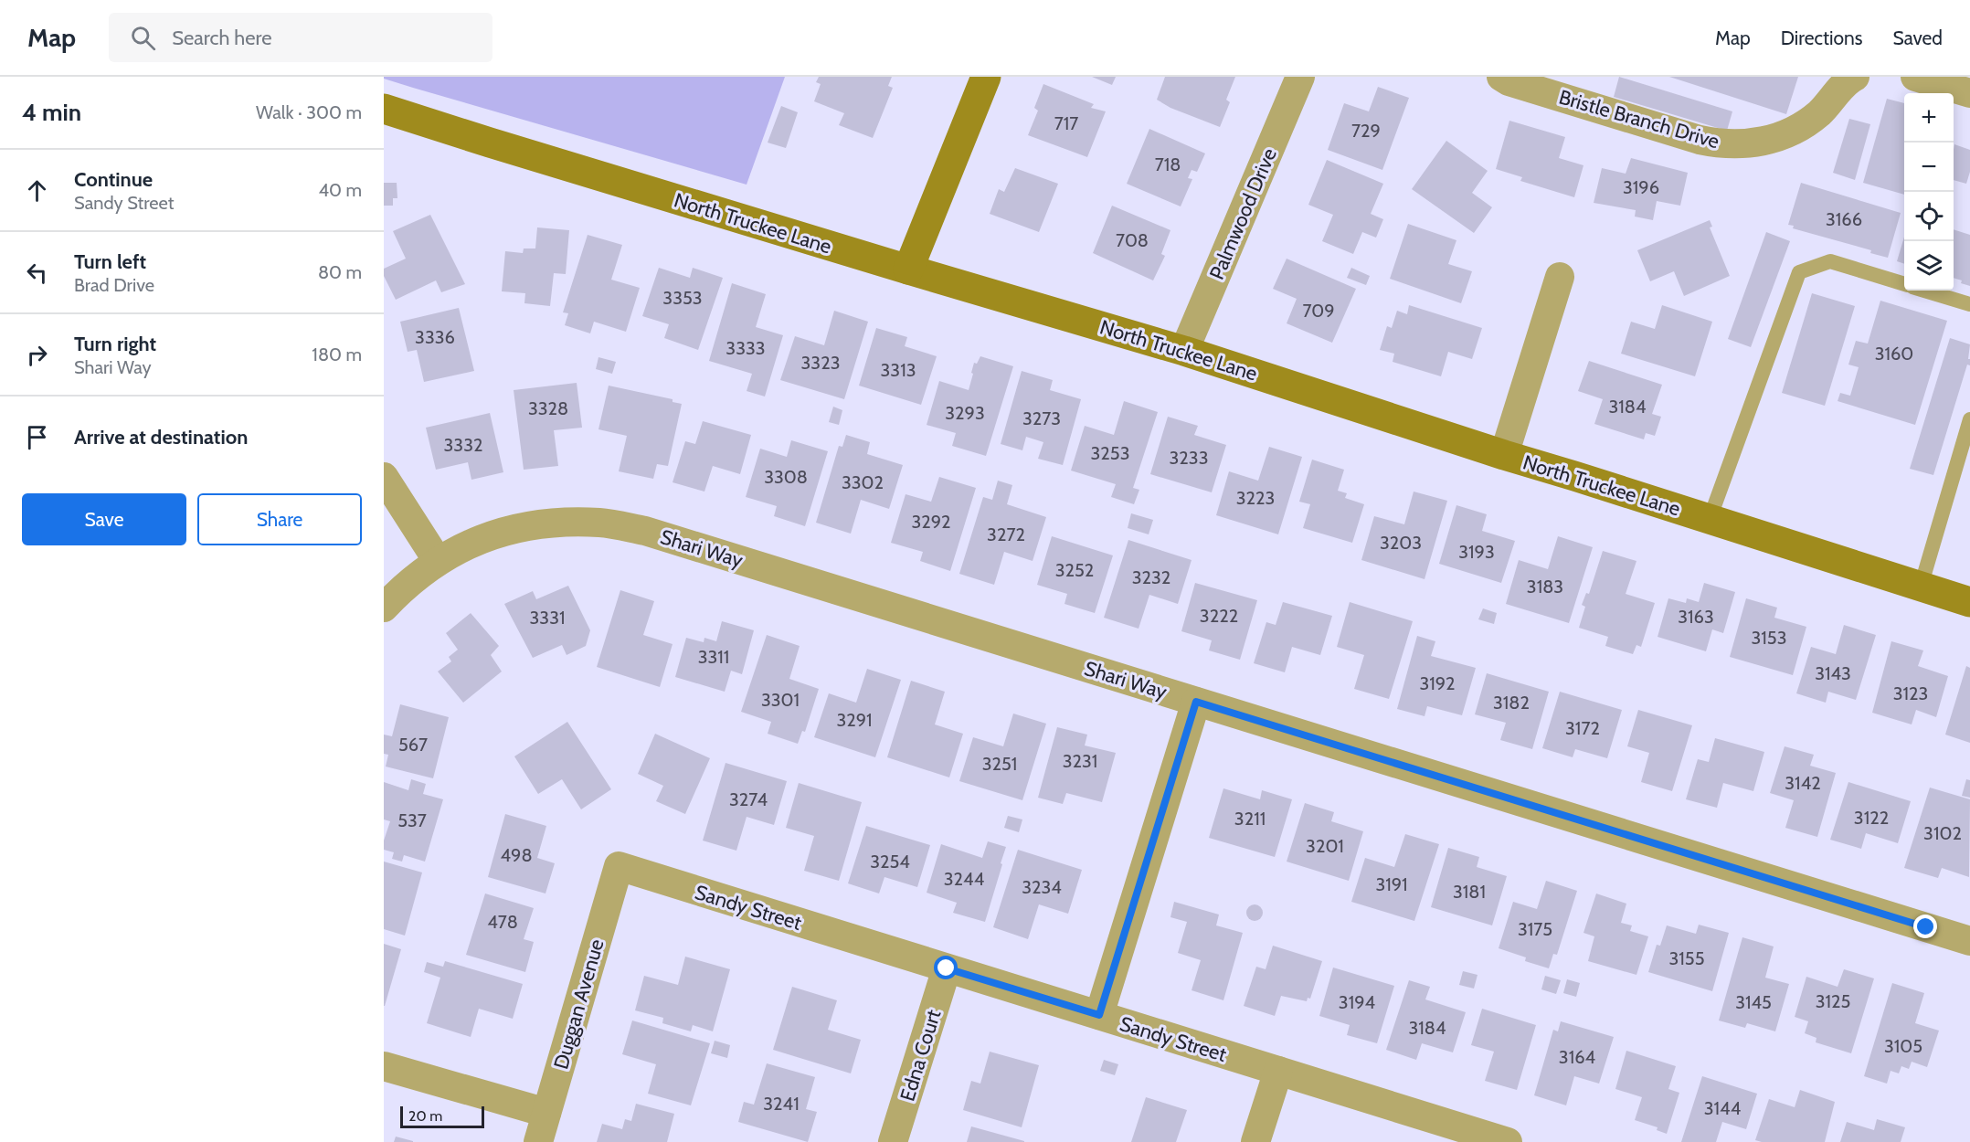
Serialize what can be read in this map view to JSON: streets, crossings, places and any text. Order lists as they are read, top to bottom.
{
  "streets": {
    "street": [
      "Bristle Branch Drive",
      "Palmwood Drive",
      "North Truckee Lane",
      "Shari Way",
      "Sandy Street",
      "Duggan Avenue",
      "Edna Court"
    ]
  },
  "crossings": [
    ["Palmwood Drive", "North Truckee Lane"],
    ["Sandy Street", "Duggan Avenue"],
    ["Sandy Street", "Edna Court"]
  ],
  "house_numbers": [
    "717",
    "729",
    "718",
    "3196",
    "3166",
    "708",
    "3353",
    "709",
    "3336",
    "3333",
    "3160",
    "3323",
    "3313",
    "3184",
    "3328",
    "3293",
    "3273",
    "3332",
    "3253",
    "3233",
    "3308",
    "3302",
    "3223",
    "3292",
    "3272",
    "3203",
    "3193",
    "3252",
    "3232",
    "3183",
    "3222",
    "3163",
    "3331",
    "3153",
    "3311",
    "3143",
    "3192",
    "3123",
    "3301",
    "3182",
    "3291",
    "3172",
    "567",
    "3231",
    "3251",
    "3142",
    "3274",
    "3122",
    "3211",
    "537",
    "3102",
    "3201",
    "498",
    "3254",
    "3244",
    "3191",
    "3234",
    "3181",
    "478",
    "3175",
    "3155",
    "3125",
    "3194",
    "3145",
    "3184",
    "3105",
    "3164",
    "3241",
    "3144"
  ],
  "scale_bar": "20 m",
  "page": {
    "header": "Map",
    "search": "Search here",
    "nav": ["Map", "Directions", "Saved"],
    "heading": ["4 min", "Walk · 300 m"],
    "map_buttons": ["+", "−"],
    "list": [
      ["Continue", "Sandy Street", "40 m"],
      ["Turn left", "Brad Drive", "80 m"],
      ["Turn right", "Shari Way", "180 m"],
      "Arrive at destination"
    ],
    "buttons": ["Save", "Share"],
    "scale": "20 m"
  }
}
